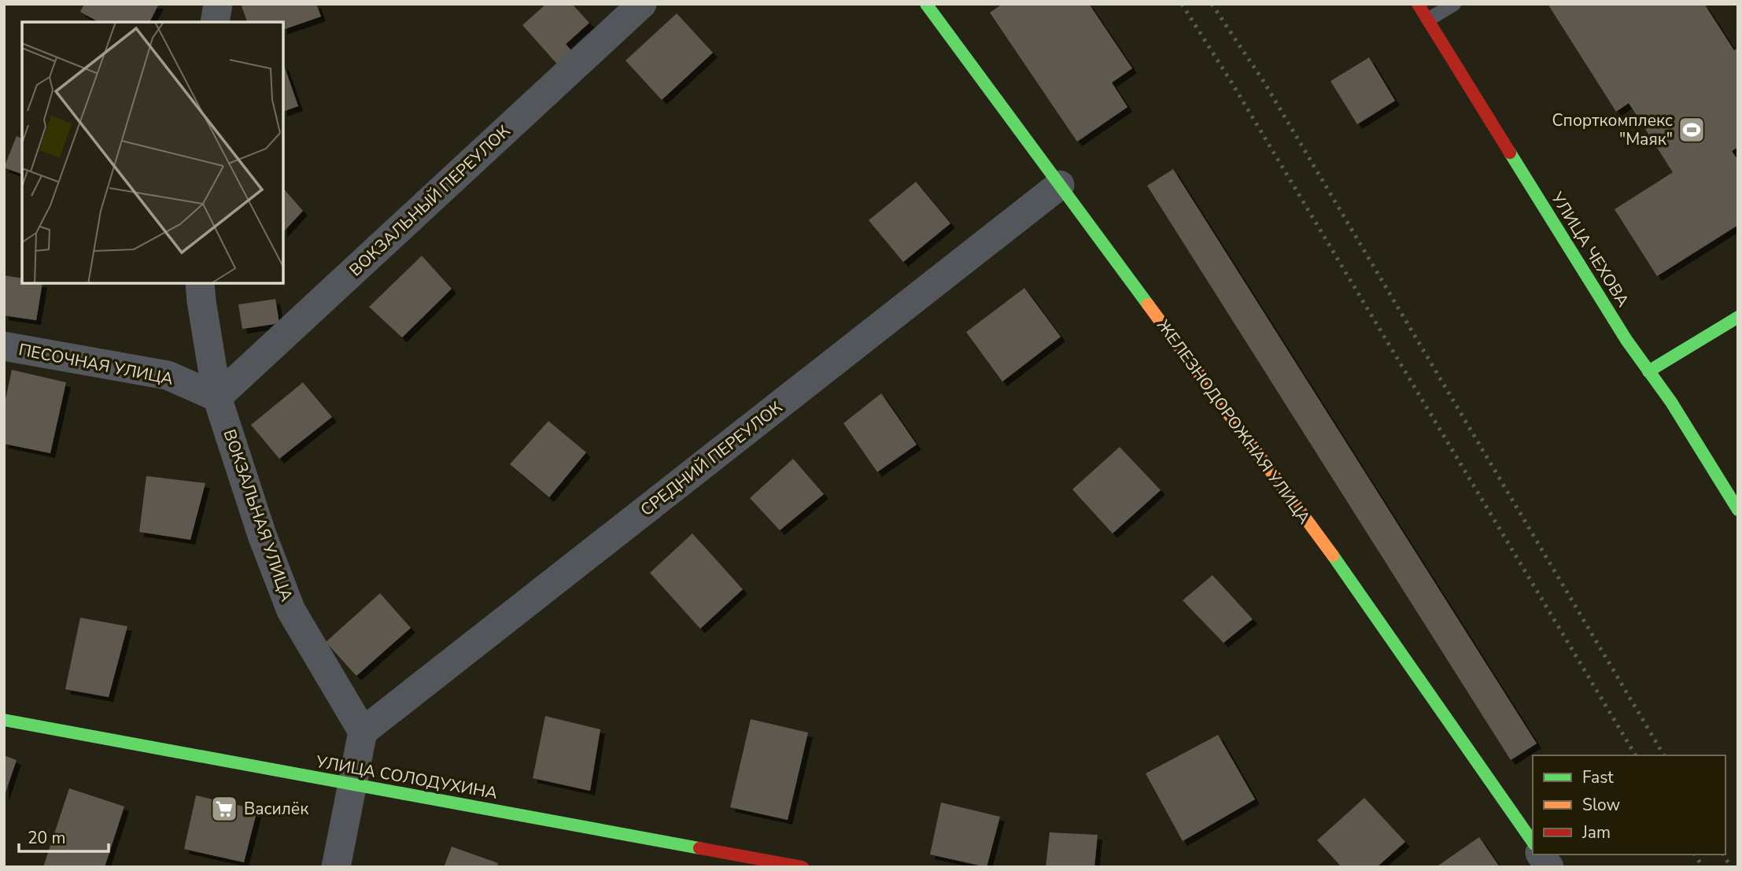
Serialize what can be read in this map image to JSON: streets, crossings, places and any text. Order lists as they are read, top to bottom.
{
  "streets": {
    "street": [
      "ВОКЗАЛЬНЫЙ ПЕРЕУЛОК",
      "УЛИЦА ЧЕХОВА",
      "ПЕСОЧНАЯ УЛИЦА",
      "ЖЕЛЕЗНОДОРОЖНАЯ УЛИЦА",
      "СРЕДНИЙ ПЕРЕУЛОК",
      "ВОКЗАЛЬНАЯ УЛИЦА",
      "УЛИЦА СОЛОДУХИНА"
    ]
  },
  "crossings": [
    ["ВОКЗАЛЬНЫЙ ПЕРЕУЛОК", "ПЕСОЧНАЯ УЛИЦА"],
    ["ВОКЗАЛЬНЫЙ ПЕРЕУЛОК", "ВОКЗАЛЬНАЯ УЛИЦА"],
    ["ПЕСОЧНАЯ УЛИЦА", "ВОКЗАЛЬНАЯ УЛИЦА"],
    ["ЖЕЛЕЗНОДОРОЖНАЯ УЛИЦА", "СРЕДНИЙ ПЕРЕУЛОК"],
    ["СРЕДНИЙ ПЕРЕУЛОК", "ВОКЗАЛЬНАЯ УЛИЦА"]
  ],
  "places": {
    "sports": ["Спорткомплекс \"Маяк\""],
    "supermarket": ["Василёк"]
  },
  "legend": ["Fast", "Slow", "Jam"],
  "scale_bar": "20 m"
}
